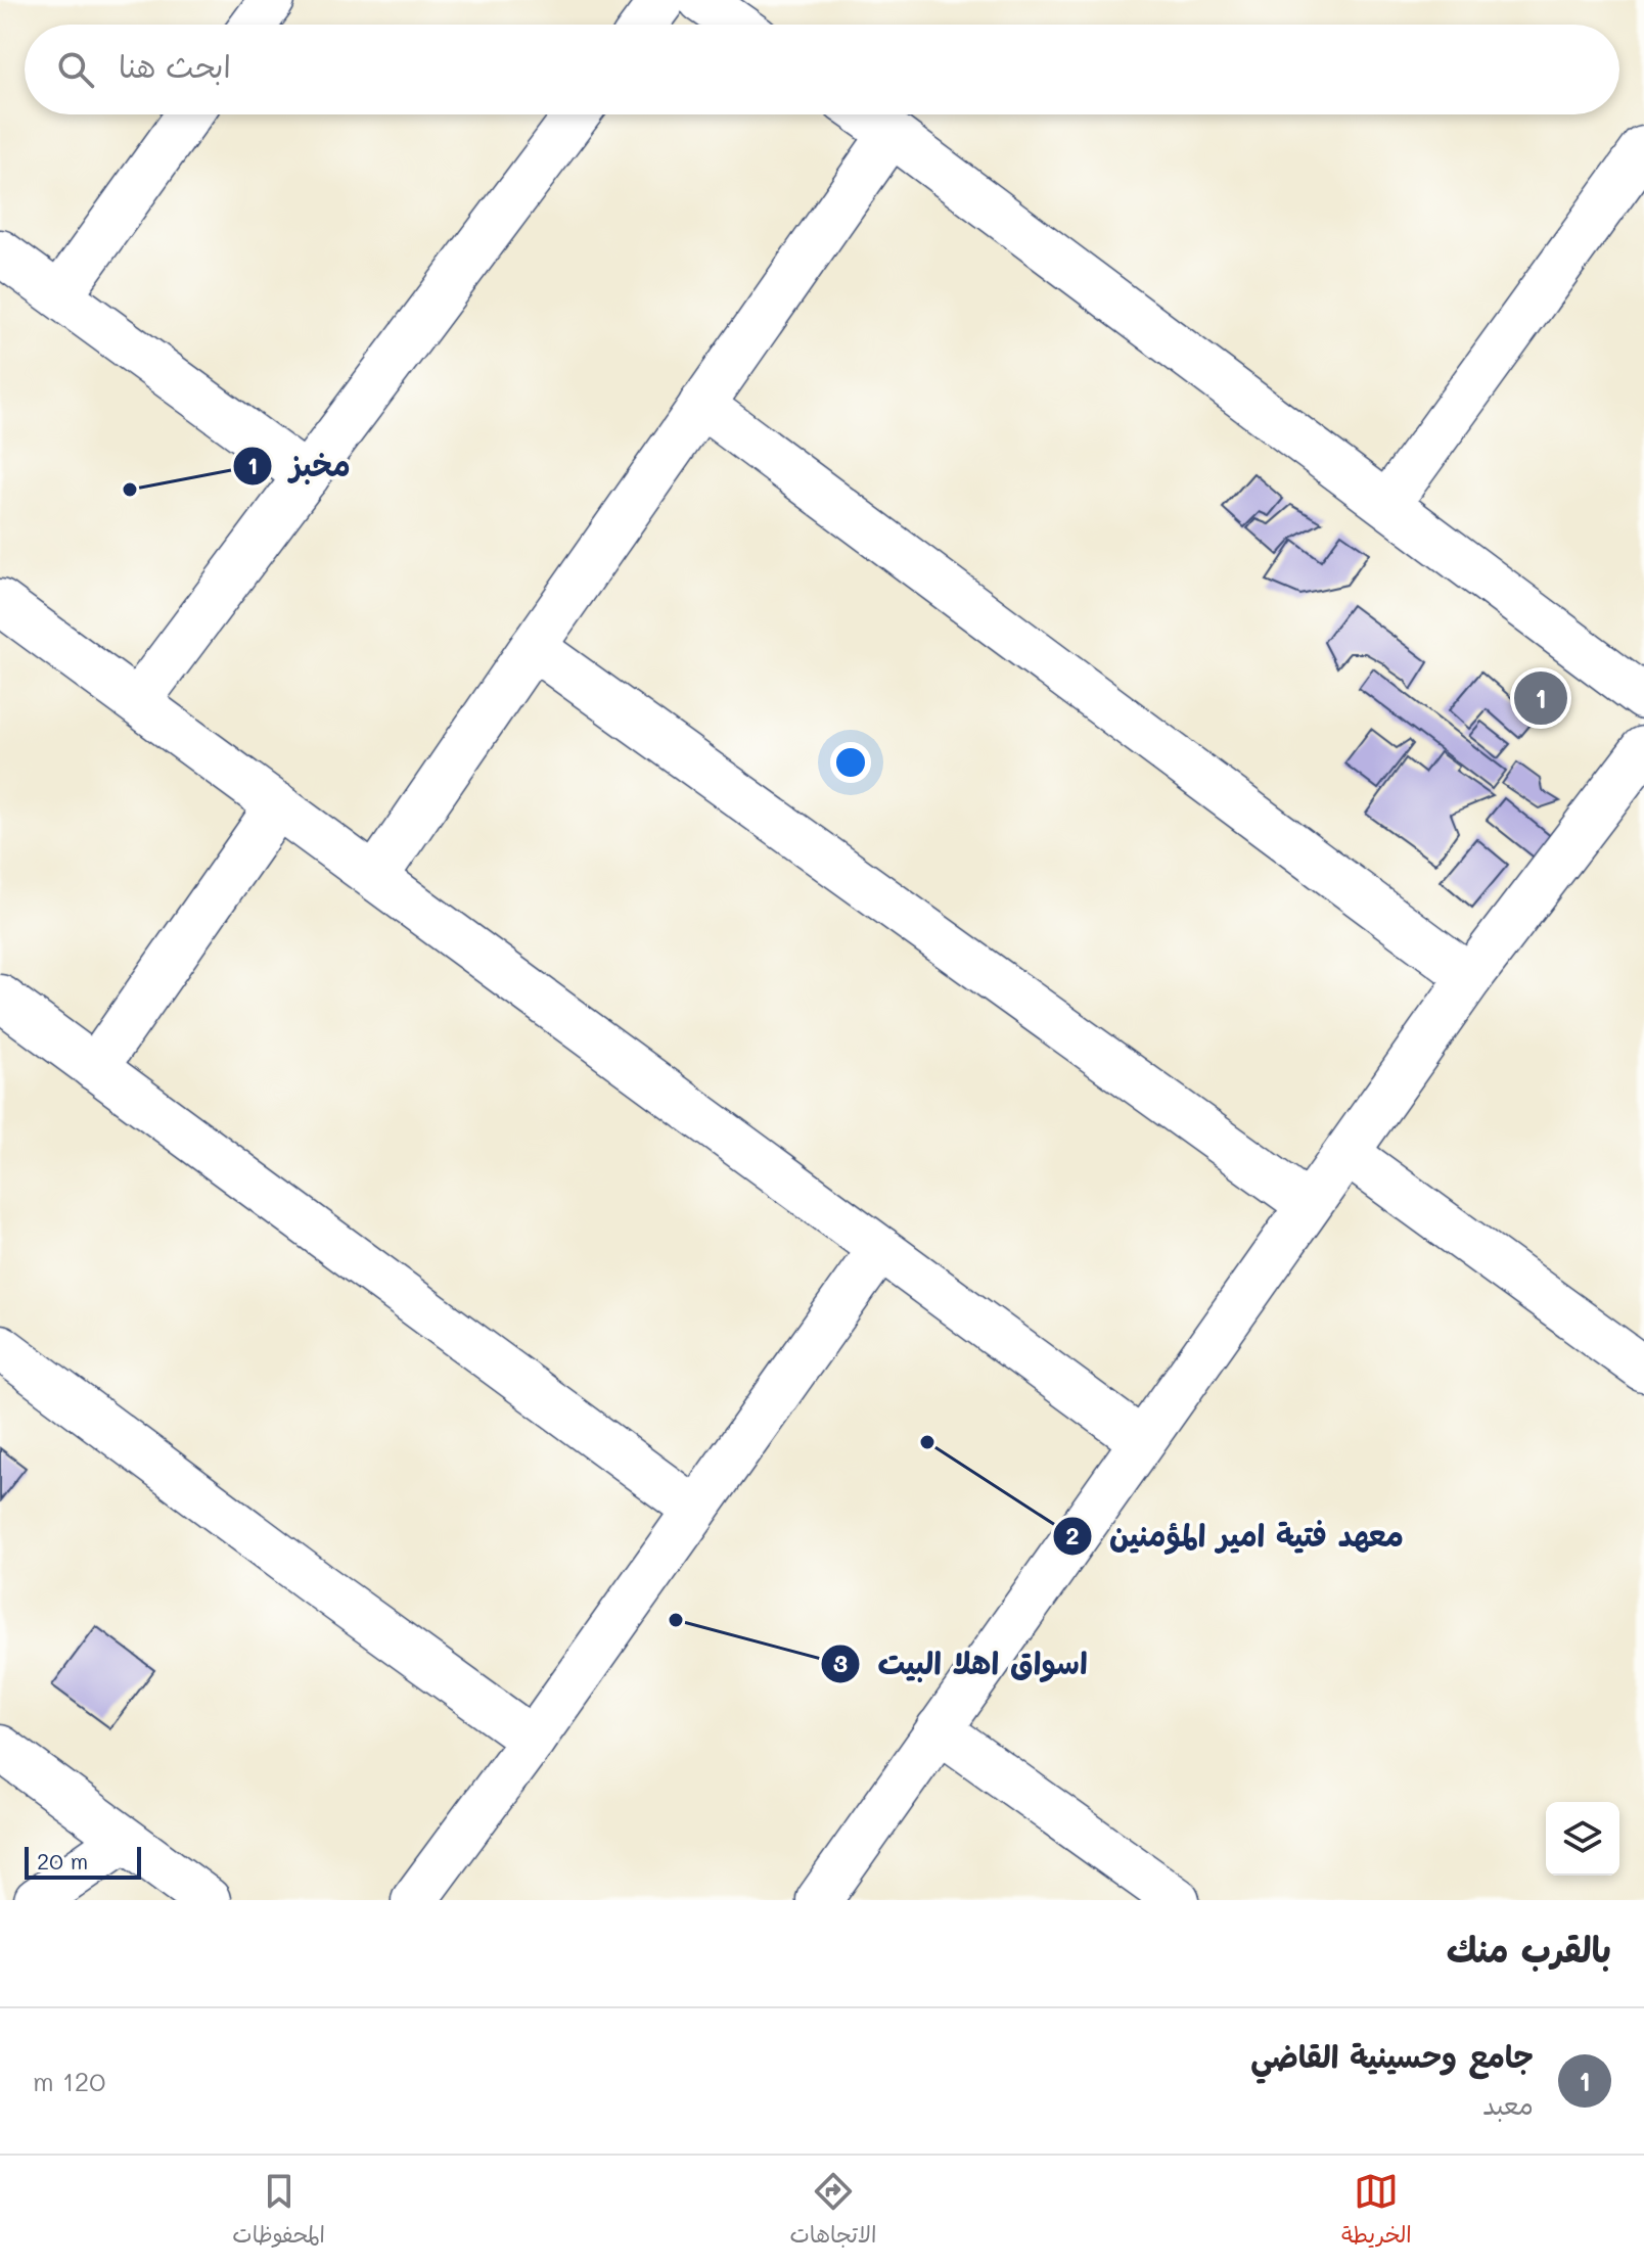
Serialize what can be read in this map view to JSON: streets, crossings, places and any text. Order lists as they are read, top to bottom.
{
  "places": ["مخبز", "معهد فتية امير المؤمنين", "اسواق اهلا البيت"],
  "scale_bar": "20 m",
  "page": {
    "search": "ابحث هنا",
    "pins": "1",
    "scale": "20 m",
    "heading": "بالقرب منك",
    "list": [
      {
        "mark": "1",
        "name": "جامع وحسينية القاضي",
        "note": "معبد",
        "value": "120 m"
      }
    ],
    "nav": ["الخريطة", "الاتجاهات", "المحفوظات"]
  }
}
